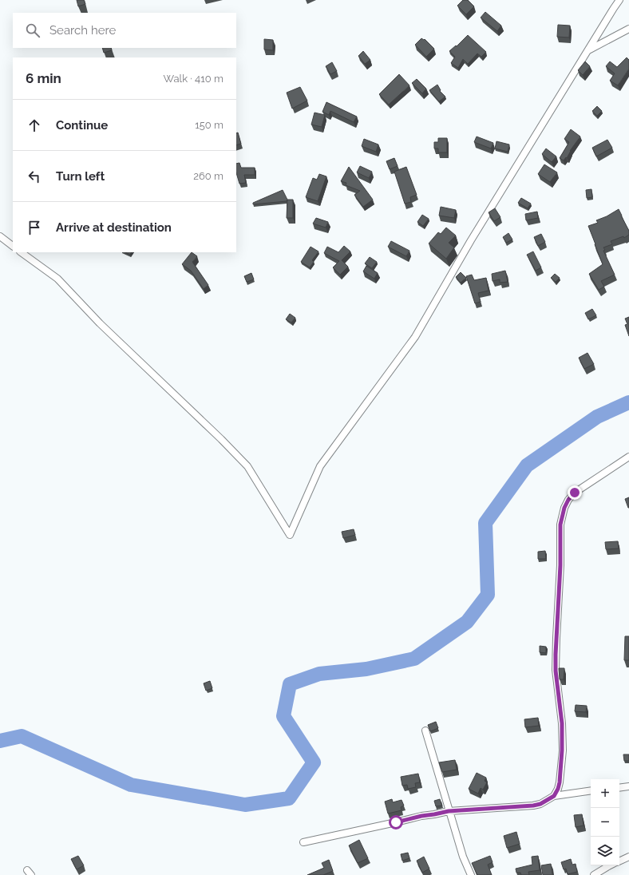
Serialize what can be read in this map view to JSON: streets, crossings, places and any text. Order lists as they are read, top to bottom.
{
  "page": {
    "search": "Search here",
    "heading": ["6 min", "Walk · 410 m"],
    "list": [
      ["Continue", "150 m"],
      ["Turn left", "260 m"],
      "Arrive at destination"
    ],
    "map_buttons": ["+", "−"]
  }
}
